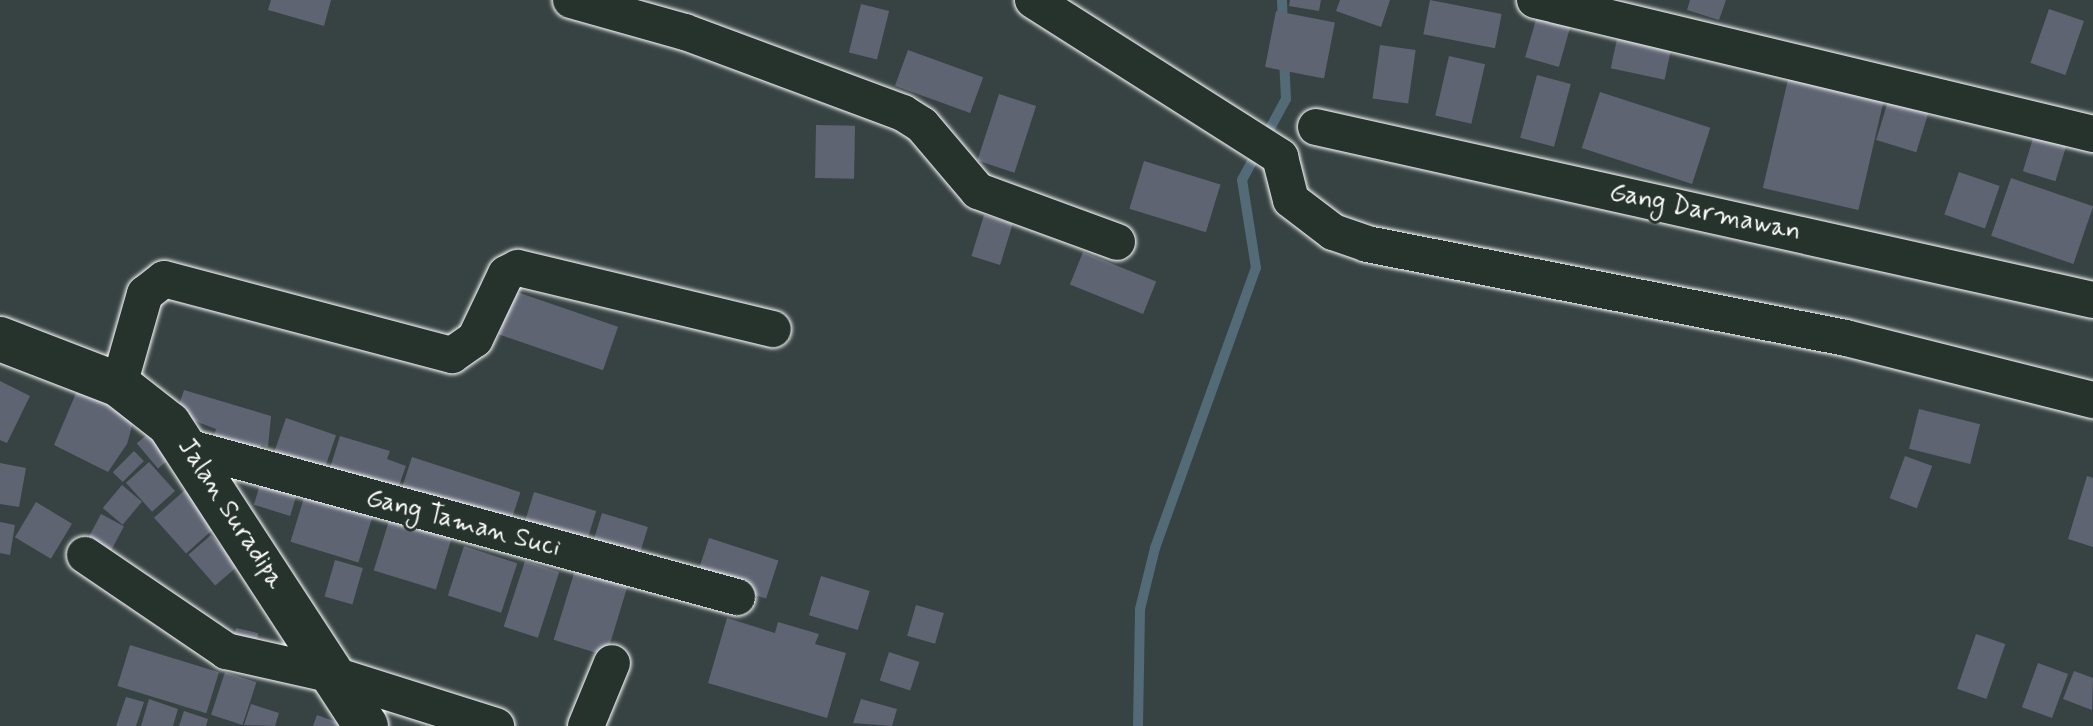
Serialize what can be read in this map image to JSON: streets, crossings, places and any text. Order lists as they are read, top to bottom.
{
  "streets": {
    "street": ["Gang Darmawan", "Jalan Suradipa", "Gang Taman Suci"]
  },
  "crossings": [
    ["Jalan Suradipa", "Gang Taman Suci"]
  ]
}
